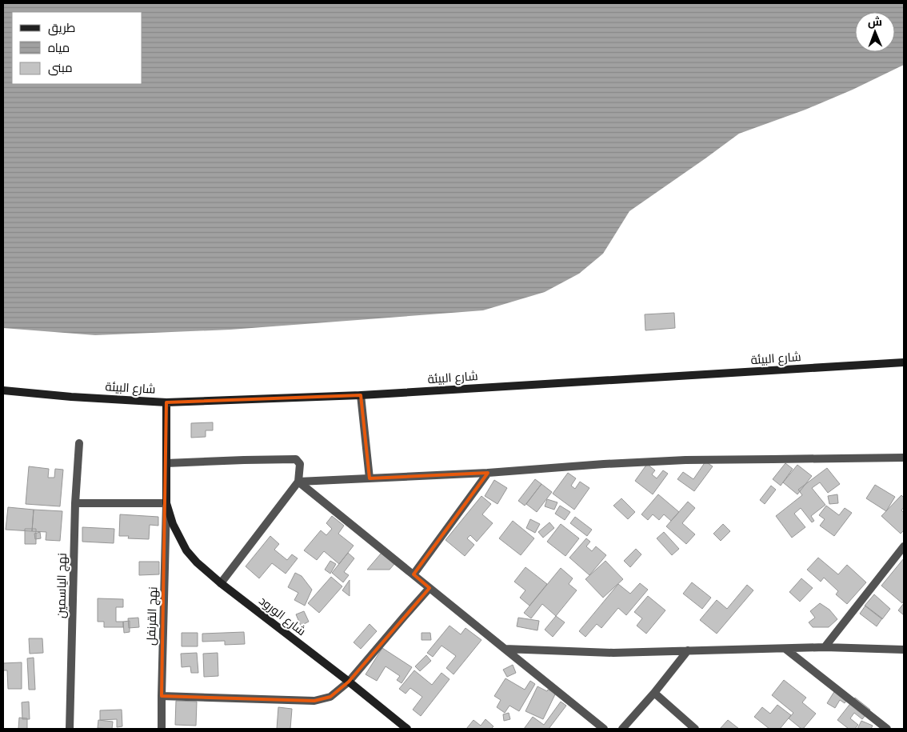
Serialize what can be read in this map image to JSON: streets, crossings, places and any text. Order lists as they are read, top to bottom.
{
  "streets": {
    "main road": ["شارع البيئة", "شارع الورود"],
    "street": ["نهج الياسمين", "نهج القرنفل"]
  },
  "crossings": [
    ["شارع البيئة", "شارع الورود"],
    ["نهج القرنفل", "شارع الورود"]
  ],
  "legend": ["طريق", "مياه", "مبنى"],
  "north": "top"
}
